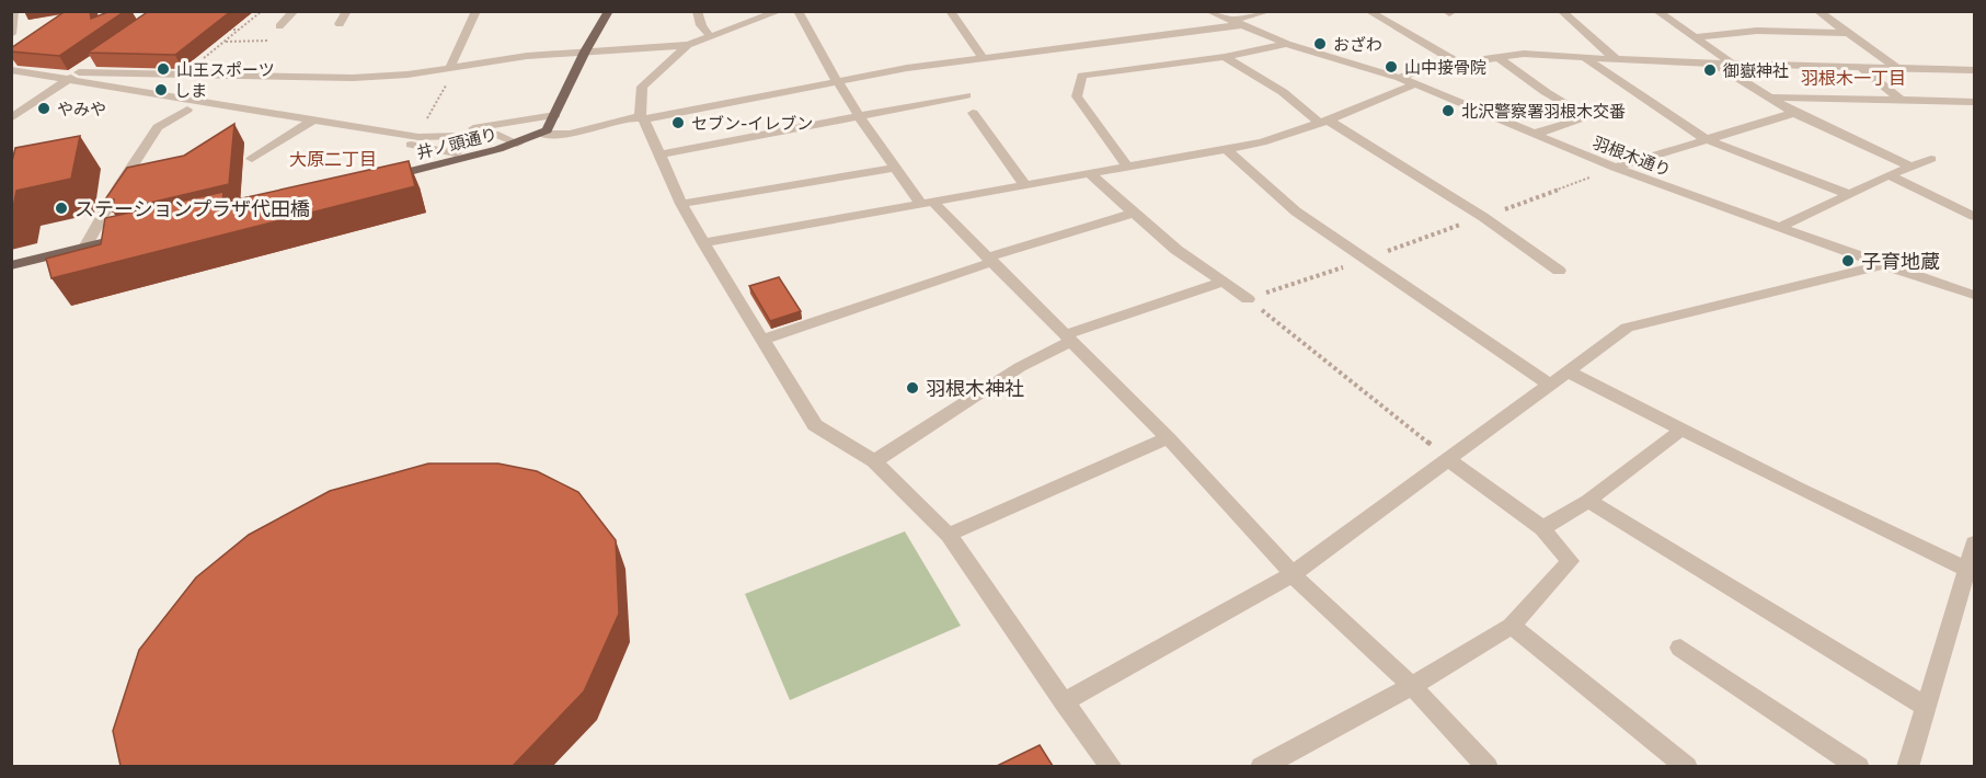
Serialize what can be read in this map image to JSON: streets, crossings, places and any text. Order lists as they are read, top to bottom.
{
  "streets": {
    "main road": ["井ノ頭通り"],
    "street": ["羽根木通り"]
  },
  "districts": ["羽根木一丁目", "大原二丁目"],
  "places": [
    "おざわ",
    "山中接骨院",
    "山王スポーツ",
    "御嶽神社",
    "しま",
    "やみや",
    "北沢警察署羽根木交番",
    "セブン-イレブン",
    "ステーションプラザ代田橋",
    "子育地蔵",
    "羽根木神社"
  ]
}
